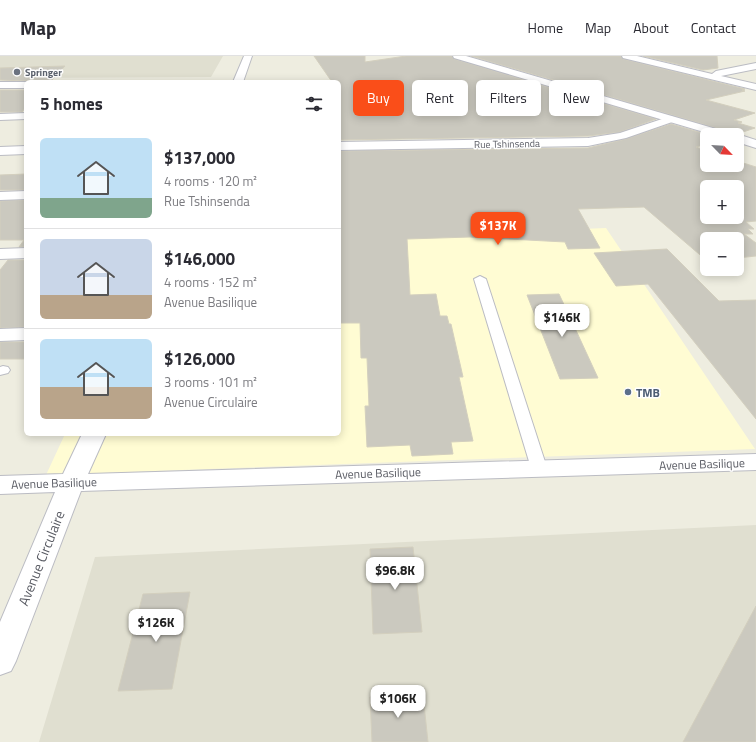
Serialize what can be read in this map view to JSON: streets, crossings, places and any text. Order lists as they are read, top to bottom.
{
  "streets": {
    "street": ["Rue Tshinsenda", "Avenue Basilique", "Avenue Circulaire"]
  },
  "crossings": [
    ["Avenue Basilique", "Avenue Circulaire"]
  ],
  "places": ["Springer", "TMB"],
  "north": "bottom right",
  "page": {
    "header": "Map",
    "nav": [
      "Home",
      "Map",
      "About",
      "Contact"
    ],
    "chip": [
      "Buy",
      "Rent",
      "Filters",
      "New"
    ],
    "heading": "5 homes",
    "map_buttons": ["+", "−"],
    "list": [
      {
        "name": "$137,000",
        "note": "4 rooms · 120 m² · Rue Tshinsenda"
      },
      {
        "name": "$146,000",
        "note": "4 rooms · 152 m² · Avenue Basilique"
      },
      {
        "name": "$126,000",
        "note": "3 rooms · 101 m² · Avenue Circulaire"
      }
    ],
    "price": [
      "$137K",
      "$146K",
      "$96.8K",
      "$126K",
      "$106K"
    ]
  }
}
